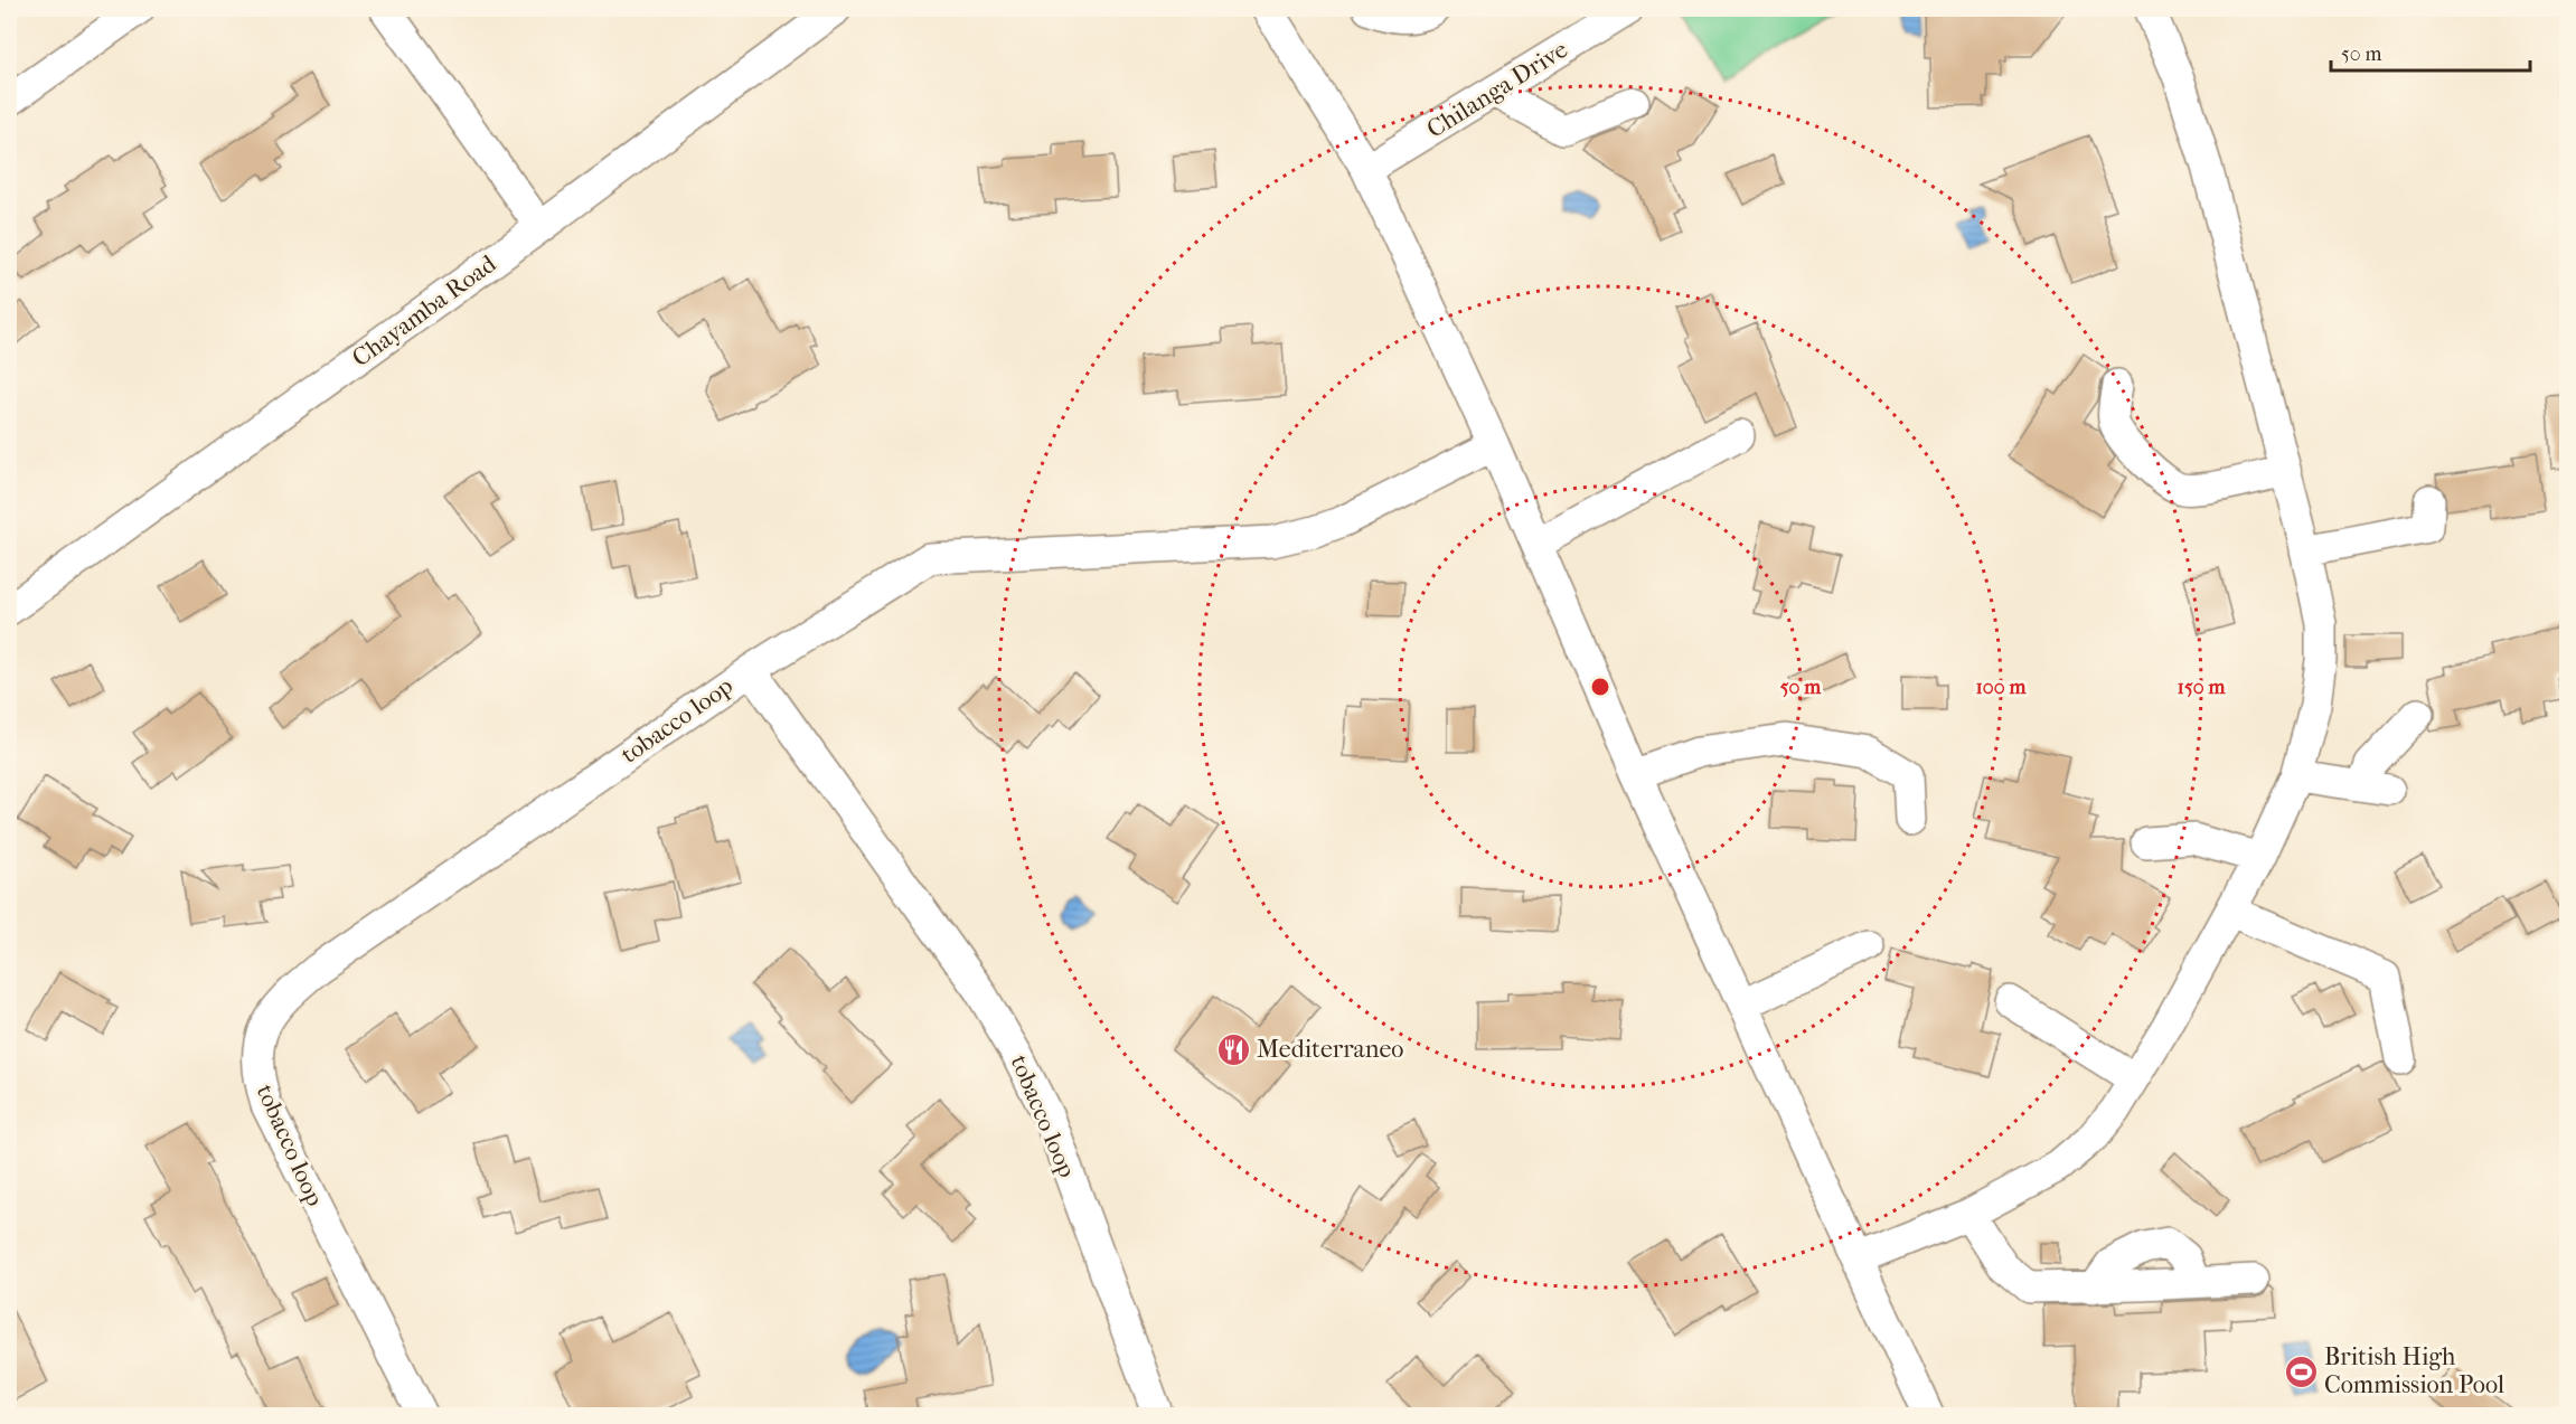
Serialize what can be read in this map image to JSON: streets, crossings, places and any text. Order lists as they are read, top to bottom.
{
  "streets": {
    "street": ["Chilanga Drive", "Chayamba Road", "tobacco loop"]
  },
  "places": {
    "restaurant": ["Mediterraneo"],
    "sports": ["British High Commission Pool"]
  },
  "scale_bar": "50 m",
  "rings": ["50 m", "100 m", "150 m"]
}
